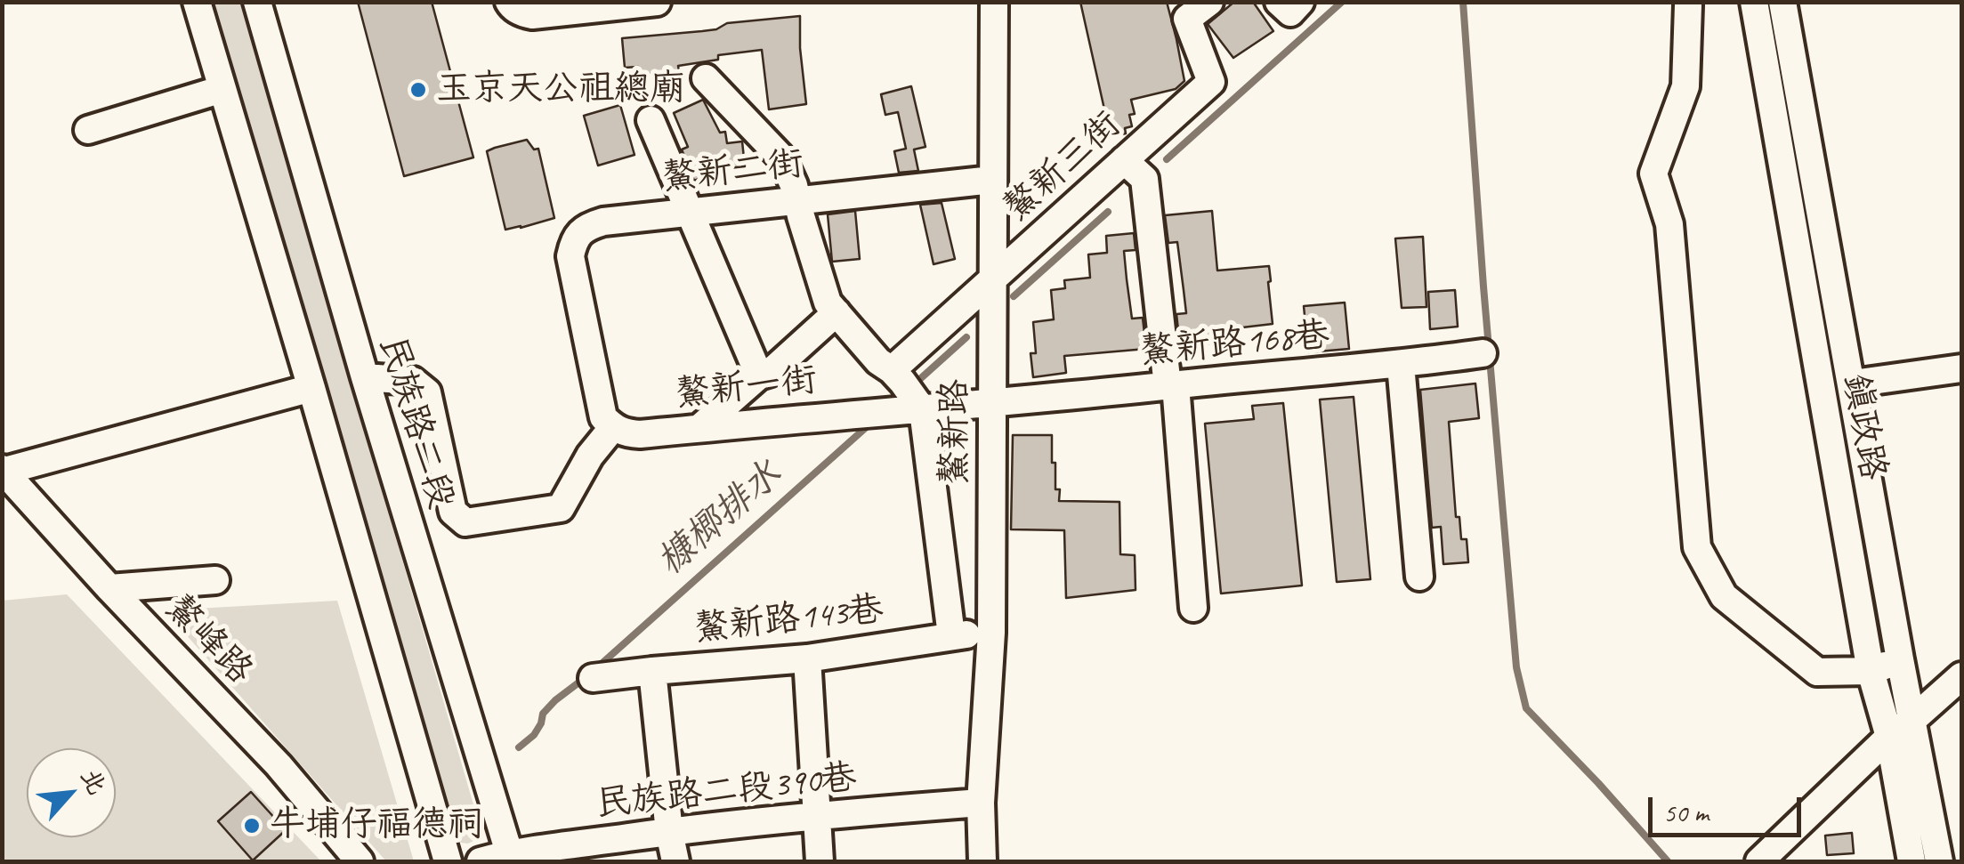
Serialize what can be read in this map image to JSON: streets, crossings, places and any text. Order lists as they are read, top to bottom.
{
  "streets": {
    "street": [
      "鰲新三街",
      "鰲新二街",
      "鰲新路168巷",
      "鰲新一街",
      "民族路二段",
      "鎮政路",
      "鰲新路",
      "鰲新路143巷",
      "鰲峰路",
      "民族路二段390巷"
    ]
  },
  "crossings": [
    ["鰲新三街", "鰲新一街"],
    ["鰲新三街", "鰲新路"],
    ["鰲新二街", "鰲新一街"],
    ["鰲新二街", "鰲新路"],
    ["鰲新路168巷", "鰲新一街"],
    ["鰲新路168巷", "鰲新路"],
    ["鰲新一街", "鰲新路"],
    ["民族路二段", "民族路二段390巷"],
    ["鰲新路", "鰲新路143巷"],
    ["鰲新路", "民族路二段390巷"]
  ],
  "water": ["槺榔排水"],
  "places": ["玉京天公祖總廟", "牛埔仔福德祠"],
  "scale_bar": "50 m",
  "north": "top right"
}
